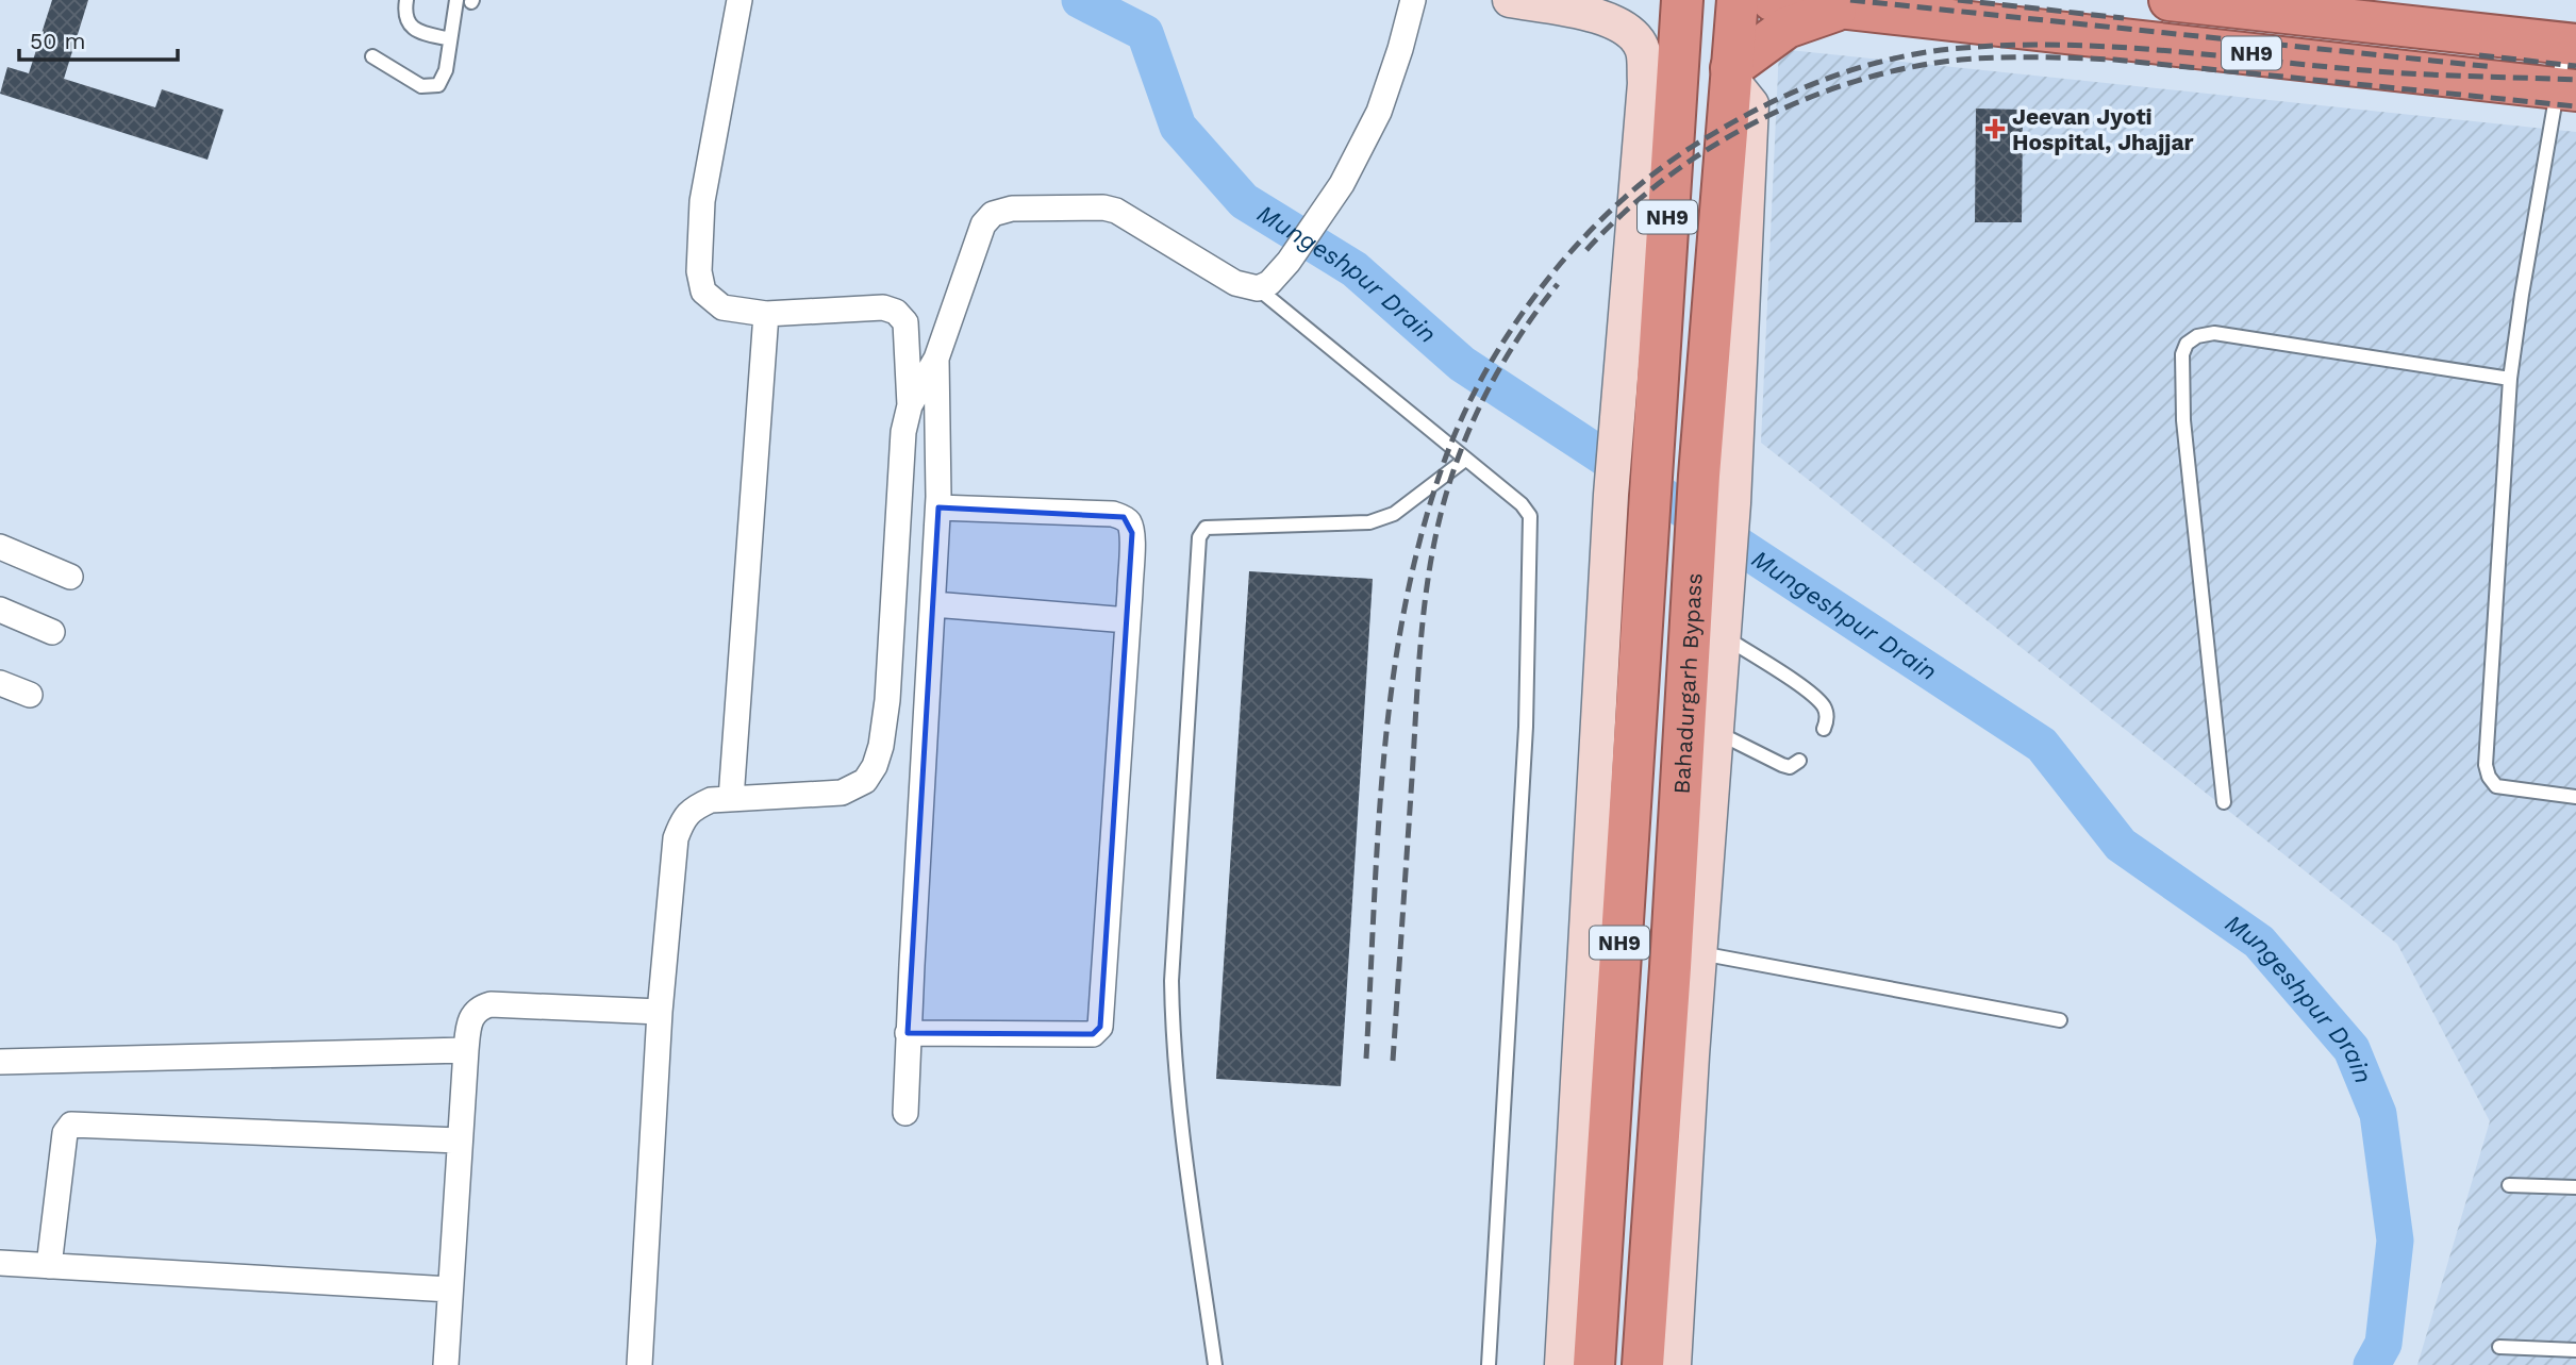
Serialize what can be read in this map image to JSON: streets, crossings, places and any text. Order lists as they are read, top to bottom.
{
  "streets": {
    "highway": ["NH9", "Bahadurgarh Bypass"]
  },
  "water": ["Mungeshpur Drain"],
  "places": {
    "health": ["Jeevan Jyoti Hospital, Jhajjar"]
  },
  "scale_bar": "50 m"
}
